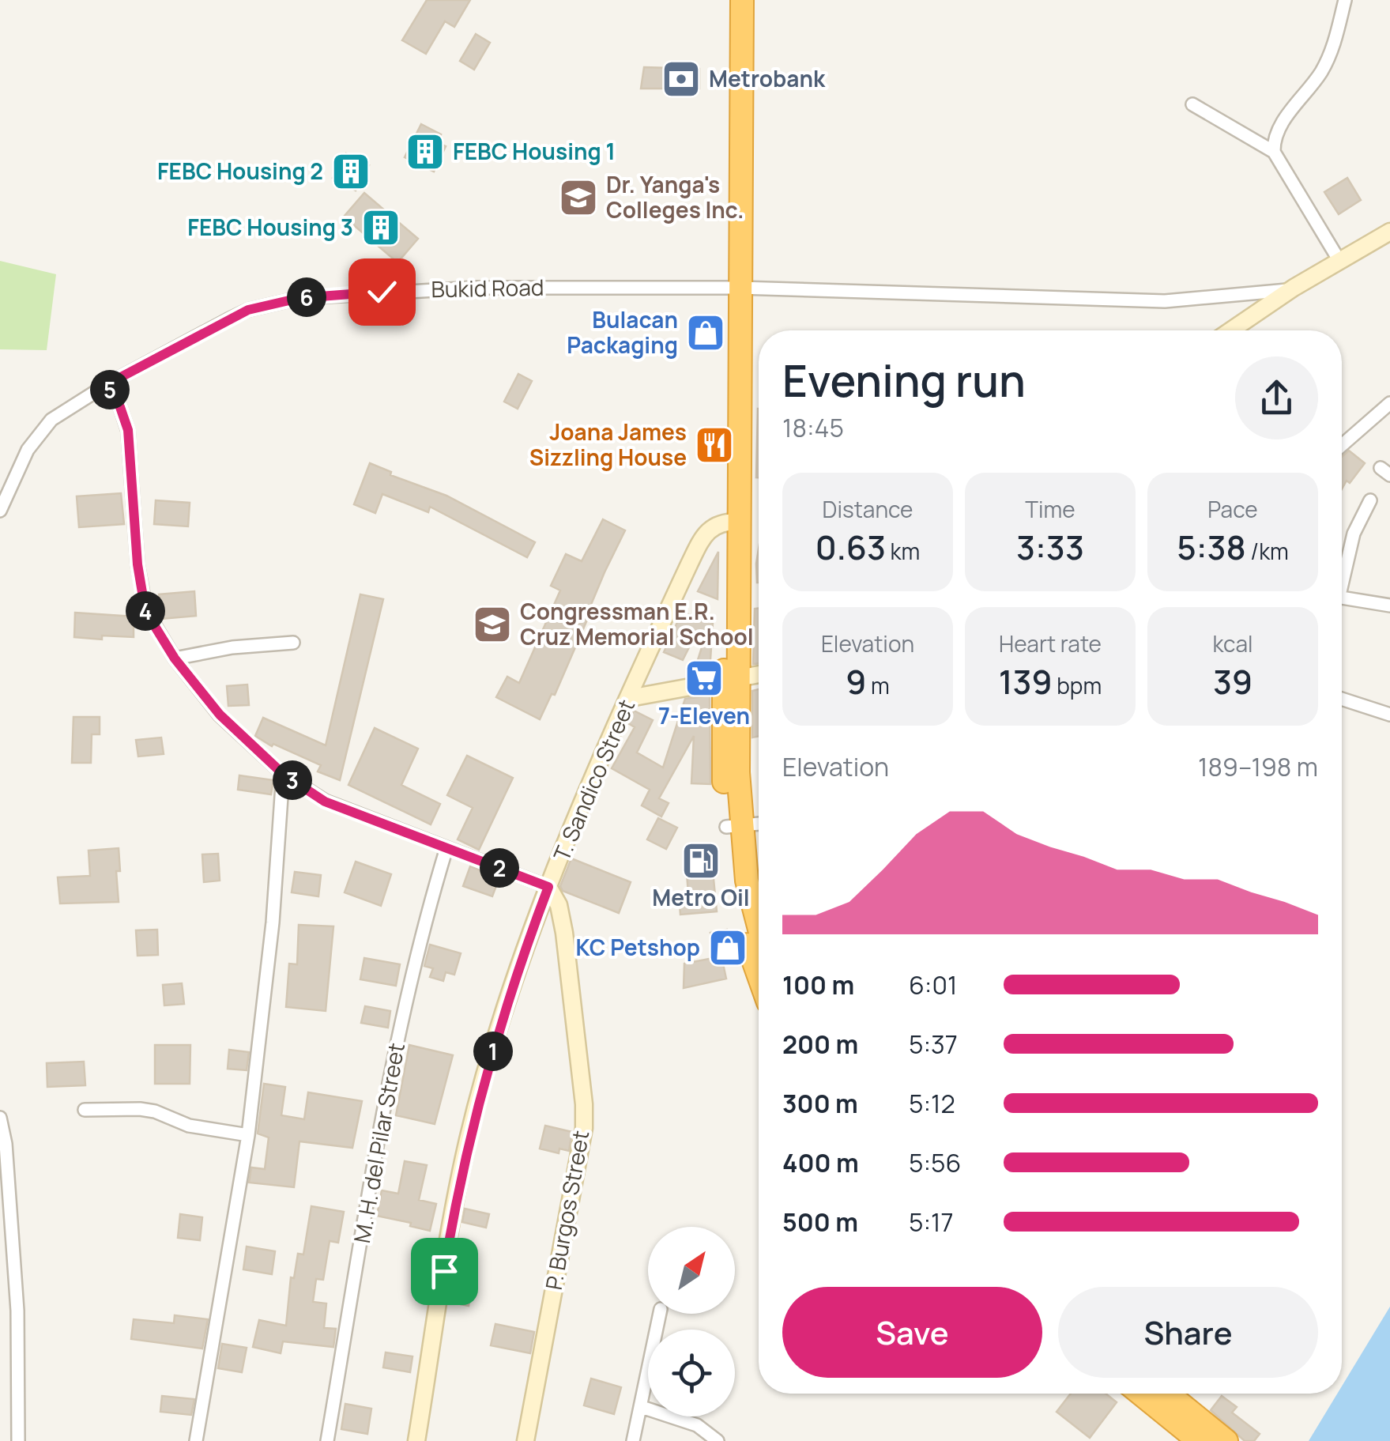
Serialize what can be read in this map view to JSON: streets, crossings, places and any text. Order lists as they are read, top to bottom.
{
  "streets": {
    "main road": ["T. Sandico Street", "P. Burgos Street"],
    "street": ["Bukid Road", "M. H. del Pilar Street"]
  },
  "crossings": [
    ["T. Sandico Street", "P. Burgos Street"]
  ],
  "places": {
    "bank": ["Metrobank"],
    "building": ["FEBC Housing 1", "FEBC Housing 2", "FEBC Housing 3"],
    "school or university": ["Dr. Yanga's Colleges Inc.", "Congressman E.R. Cruz Memorial School"],
    "shop": ["Bulacan Packaging", "KC Petshop"],
    "restaurant": ["Joana James Sizzling House"],
    "supermarket": ["7-Eleven"],
    "fuel station": ["Metro Oil"]
  },
  "north": "top right",
  "page": {
    "pins": [
      "6",
      "5",
      "4",
      "3",
      "2",
      "1"
    ],
    "heading": ["Evening run", "18:45"],
    "stats": [
      ["Distance", "0.63 km"],
      ["Time", "3:33"],
      ["Pace", "5:38 /km"],
      ["Elevation", "9 m"],
      ["Heart rate", "139 bpm"],
      ["kcal", "39"]
    ],
    "chart": ["Elevation", "189–198 m"],
    "list": [
      {
        "name": "100 m",
        "note": "6:01"
      },
      {
        "name": "200 m",
        "note": "5:37"
      },
      {
        "name": "300 m",
        "note": "5:12"
      },
      {
        "name": "400 m",
        "note": "5:56"
      },
      {
        "name": "500 m",
        "note": "5:17"
      }
    ],
    "buttons": ["Save", "Share"]
  }
}
